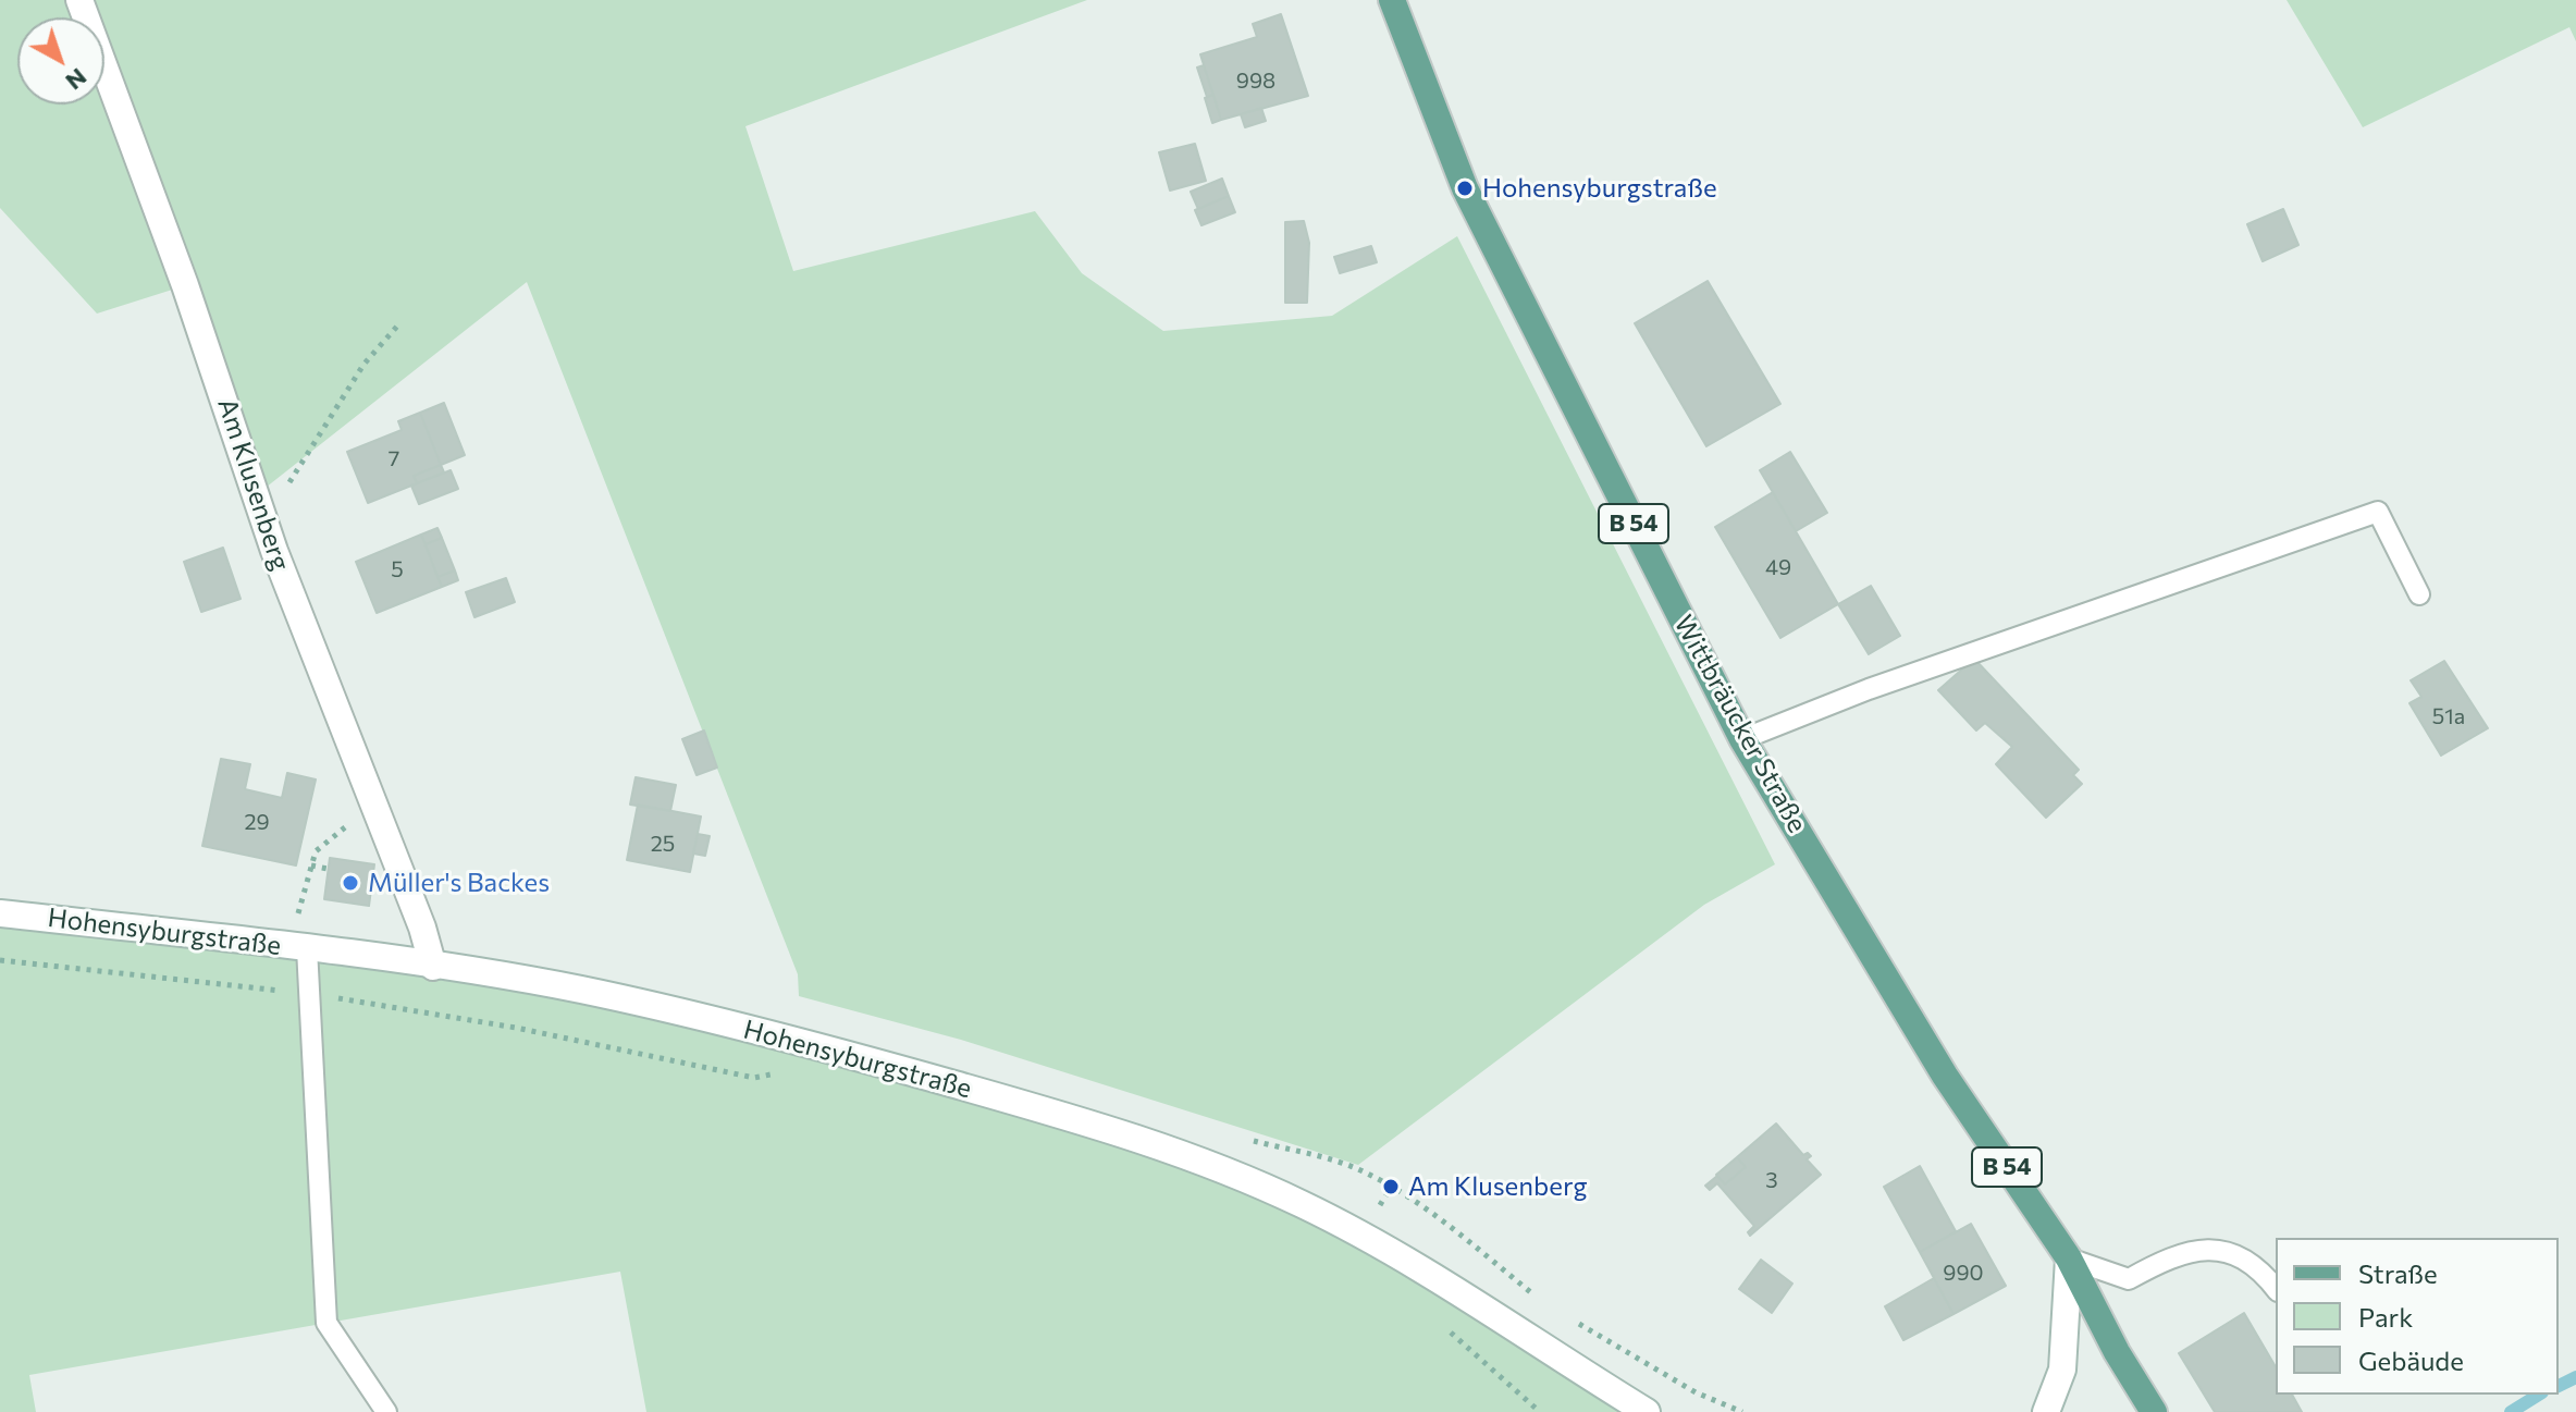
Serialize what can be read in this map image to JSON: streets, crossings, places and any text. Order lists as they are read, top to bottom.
{
  "streets": {
    "main road": [
      "Am Klusenberg",
      "B 54",
      "Wittbräucker Straße",
      "Hohensyburgstraße"
    ]
  },
  "crossings": [
    ["Am Klusenberg", "Hohensyburgstraße"]
  ],
  "places": ["Hohensyburgstraße", "Müller's Backes", "Am Klusenberg"],
  "house_numbers": [
    "998",
    "7",
    "49",
    "5",
    "51a",
    "29",
    "25",
    "3",
    "990"
  ],
  "legend": ["Straße", "Park", "Gebäude"],
  "north": "bottom right"
}
